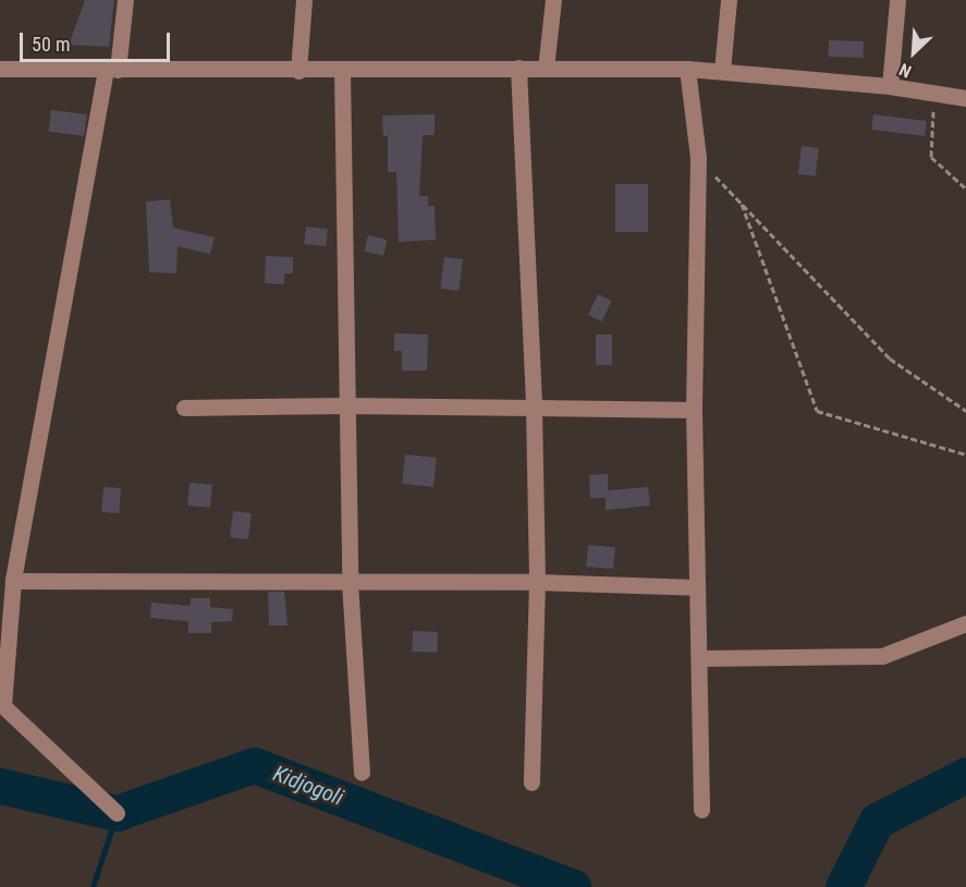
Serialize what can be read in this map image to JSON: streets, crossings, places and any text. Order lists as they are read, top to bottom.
{
  "water": ["Kidjogoli"],
  "scale_bar": "50 m",
  "north": "bottom left"
}
